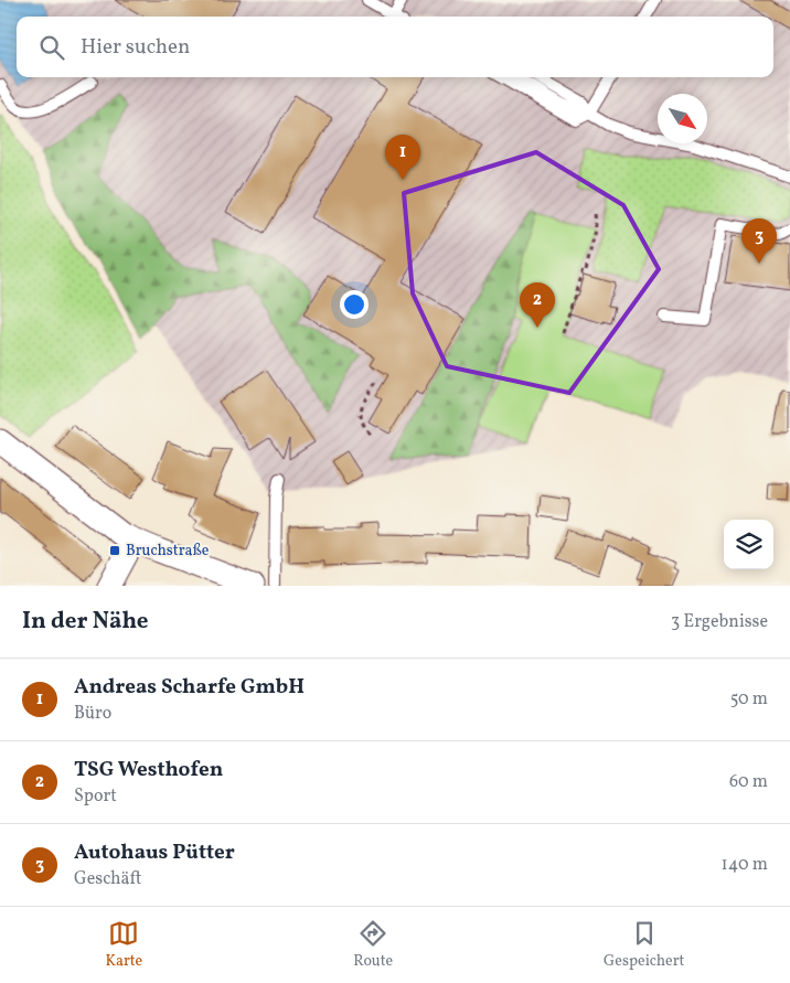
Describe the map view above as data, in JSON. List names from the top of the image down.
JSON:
{
  "places": {
    "transit": ["Bruchstraße"]
  },
  "north": "bottom right",
  "page": {
    "search": "Hier suchen",
    "pins": ["1", "3", "2"],
    "heading": ["In der Nähe", "3 Ergebnisse"],
    "list": [
      {
        "mark": "1",
        "name": "Andreas Scharfe GmbH",
        "note": "Büro",
        "value": "50 m"
      },
      {
        "mark": "2",
        "name": "TSG Westhofen",
        "note": "Sport",
        "value": "60 m"
      },
      {
        "mark": "3",
        "name": "Autohaus Pütter",
        "note": "Geschäft",
        "value": "140 m"
      }
    ],
    "nav": ["Karte", "Route", "Gespeichert"]
  }
}
